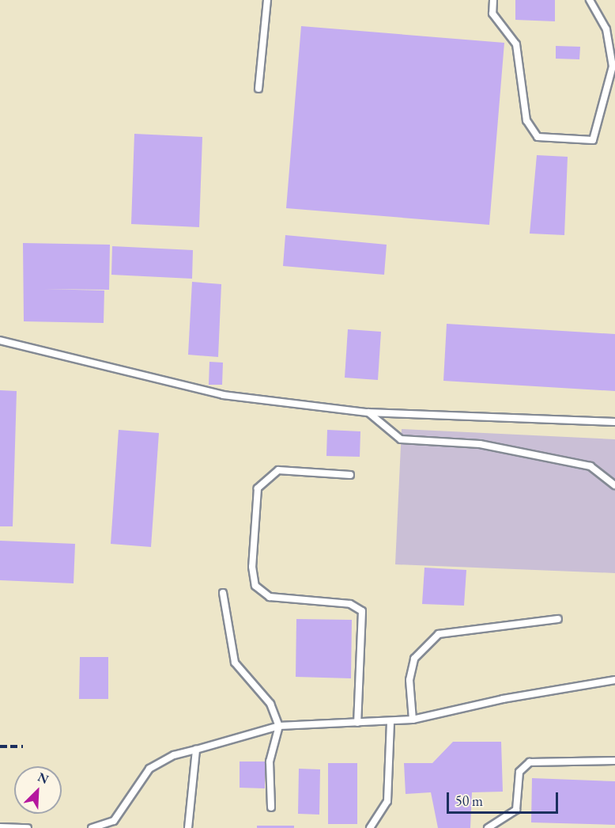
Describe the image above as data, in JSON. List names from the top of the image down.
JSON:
{
  "scale_bar": "50 m",
  "north": "top right"
}
